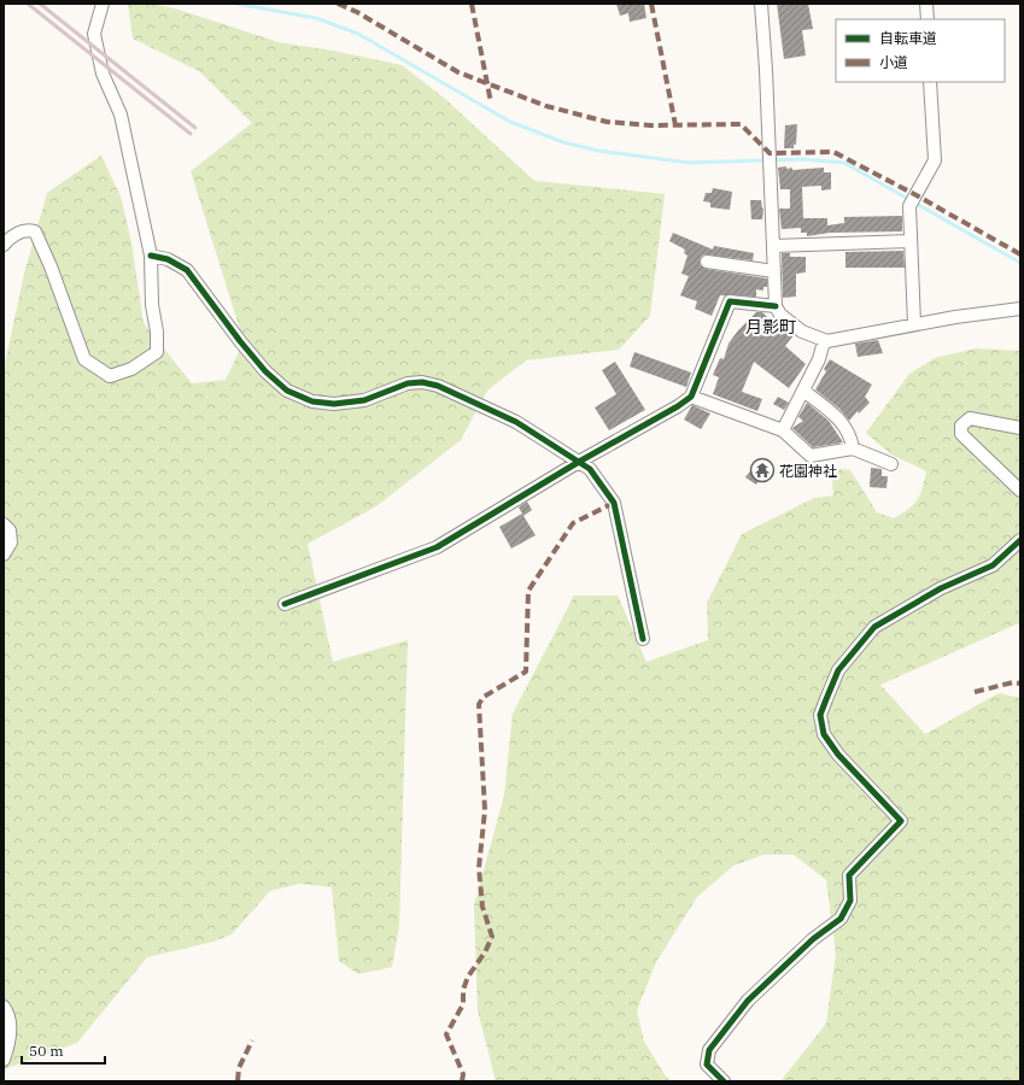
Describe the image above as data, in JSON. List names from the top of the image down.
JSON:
{
  "districts": ["月影町"],
  "places": {
    "temple": ["花園神社"]
  },
  "legend": ["自転車道", "小道"],
  "scale_bar": "50 m"
}
